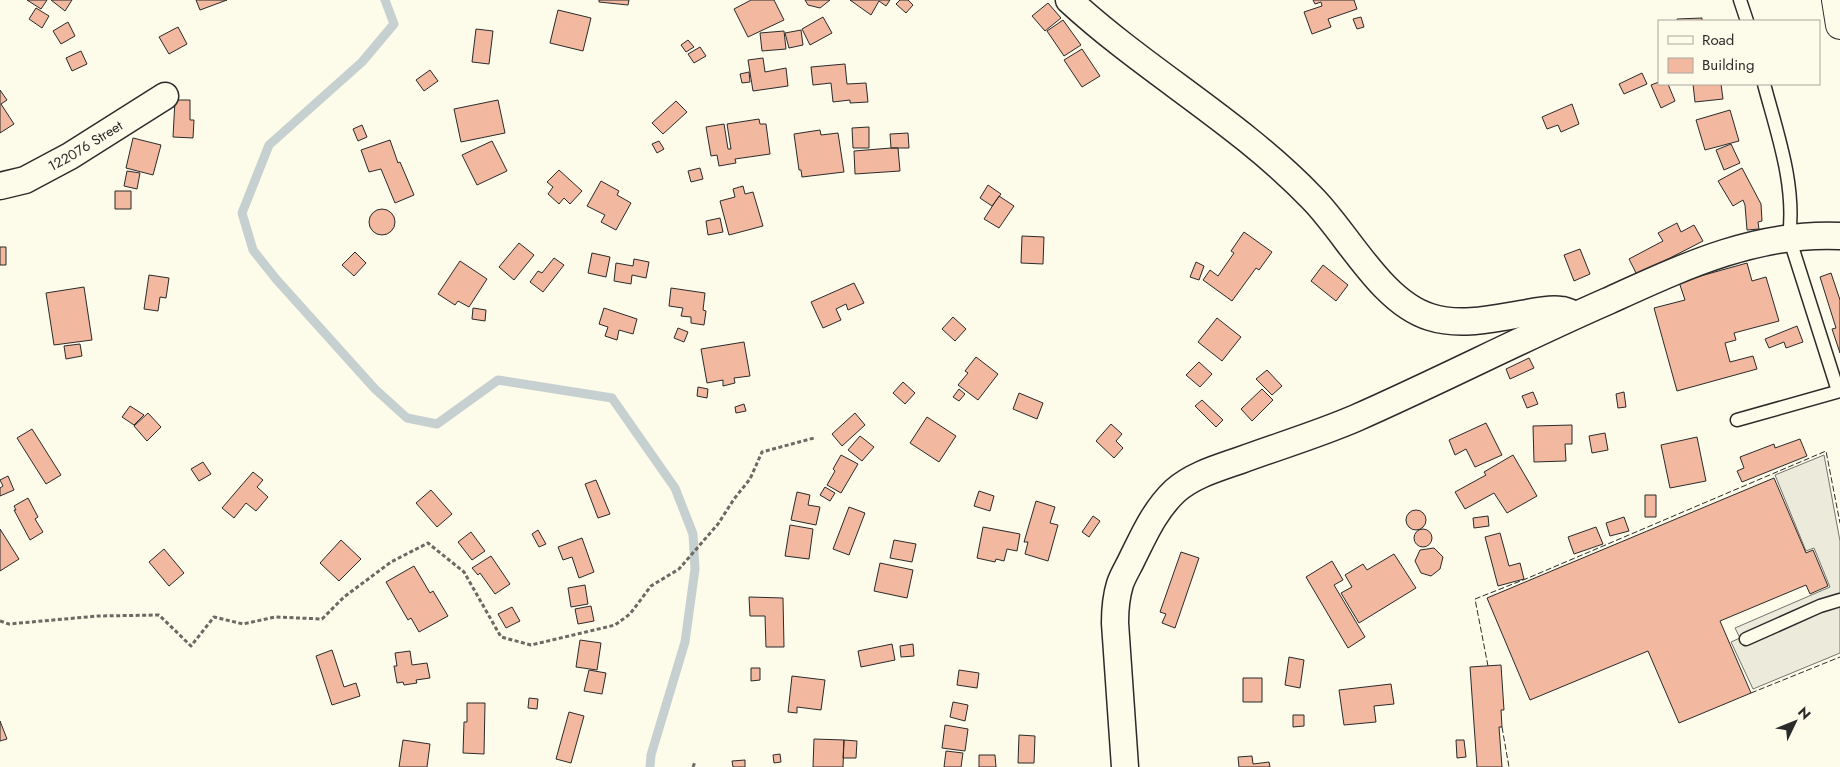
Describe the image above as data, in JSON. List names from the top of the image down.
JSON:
{
  "streets": {
    "street": ["122076 Street"]
  },
  "legend": ["Road", "Building"],
  "north": "top right"
}
